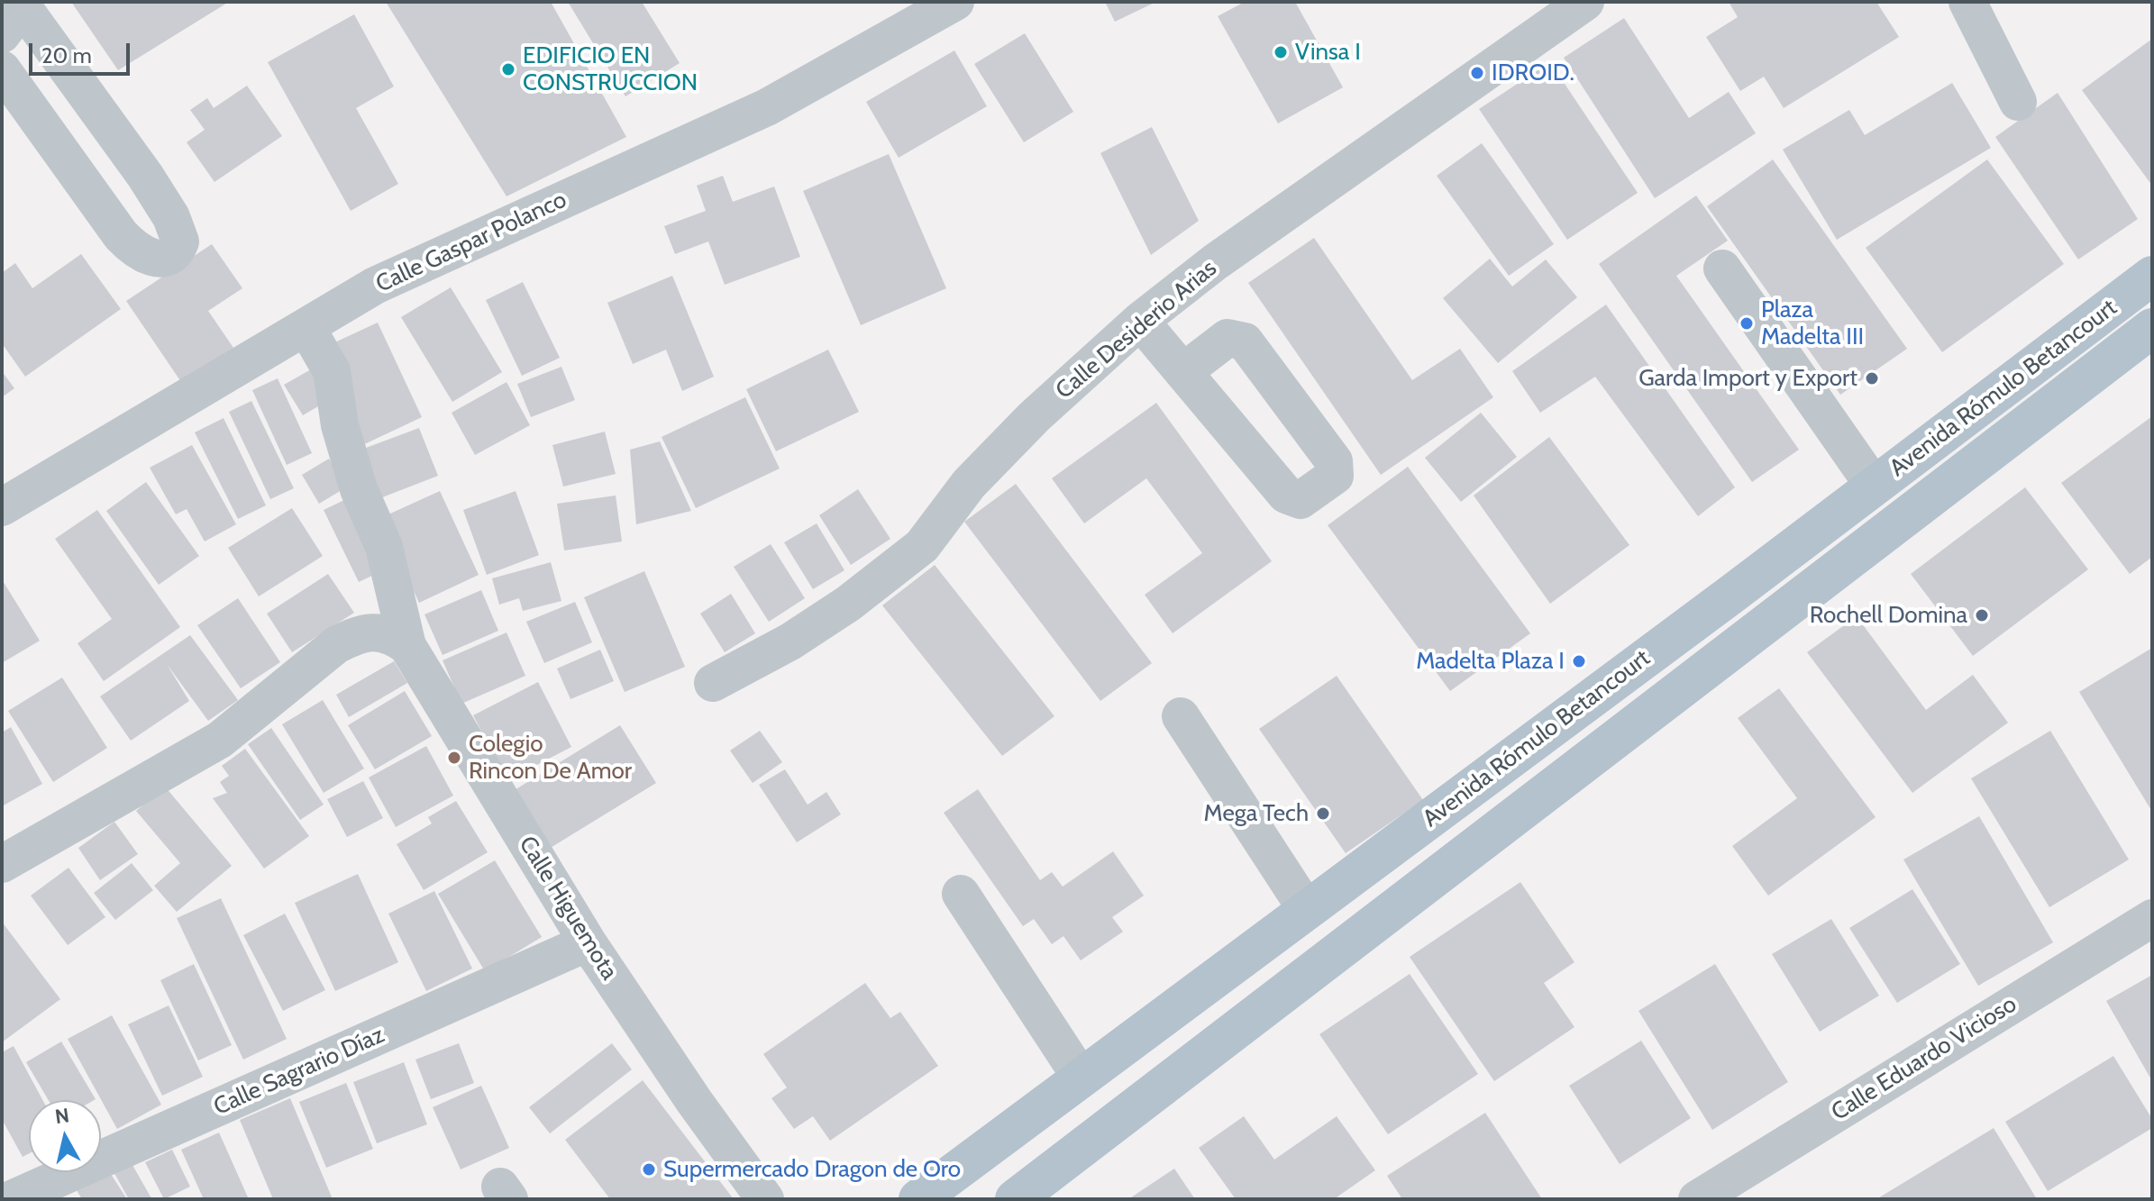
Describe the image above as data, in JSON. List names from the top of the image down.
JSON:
{
  "streets": {
    "main road": ["Avenida Rómulo Betancourt"],
    "street": [
      "Calle Gaspar Polanco",
      "Calle Desiderio Arias",
      "Calle Higuemota",
      "Calle Eduardo Vicioso",
      "Calle Sagrario Díaz"
    ]
  },
  "crossings": [
    ["Calle Gaspar Polanco", "Calle Higuemota"],
    ["Calle Higuemota", "Calle Sagrario Díaz"]
  ],
  "places": [
    "Vinsa I",
    "EDIFICIO EN CONSTRUCCION",
    "IDROID.",
    "Plaza Madelta III",
    "Garda Import y Export",
    "Rochell Domina",
    "Madelta Plaza I",
    "Colegio Rincon De Amor",
    "Mega Tech",
    "Supermercado Dragon de Oro"
  ],
  "scale_bar": "20 m",
  "north": "top"
}
